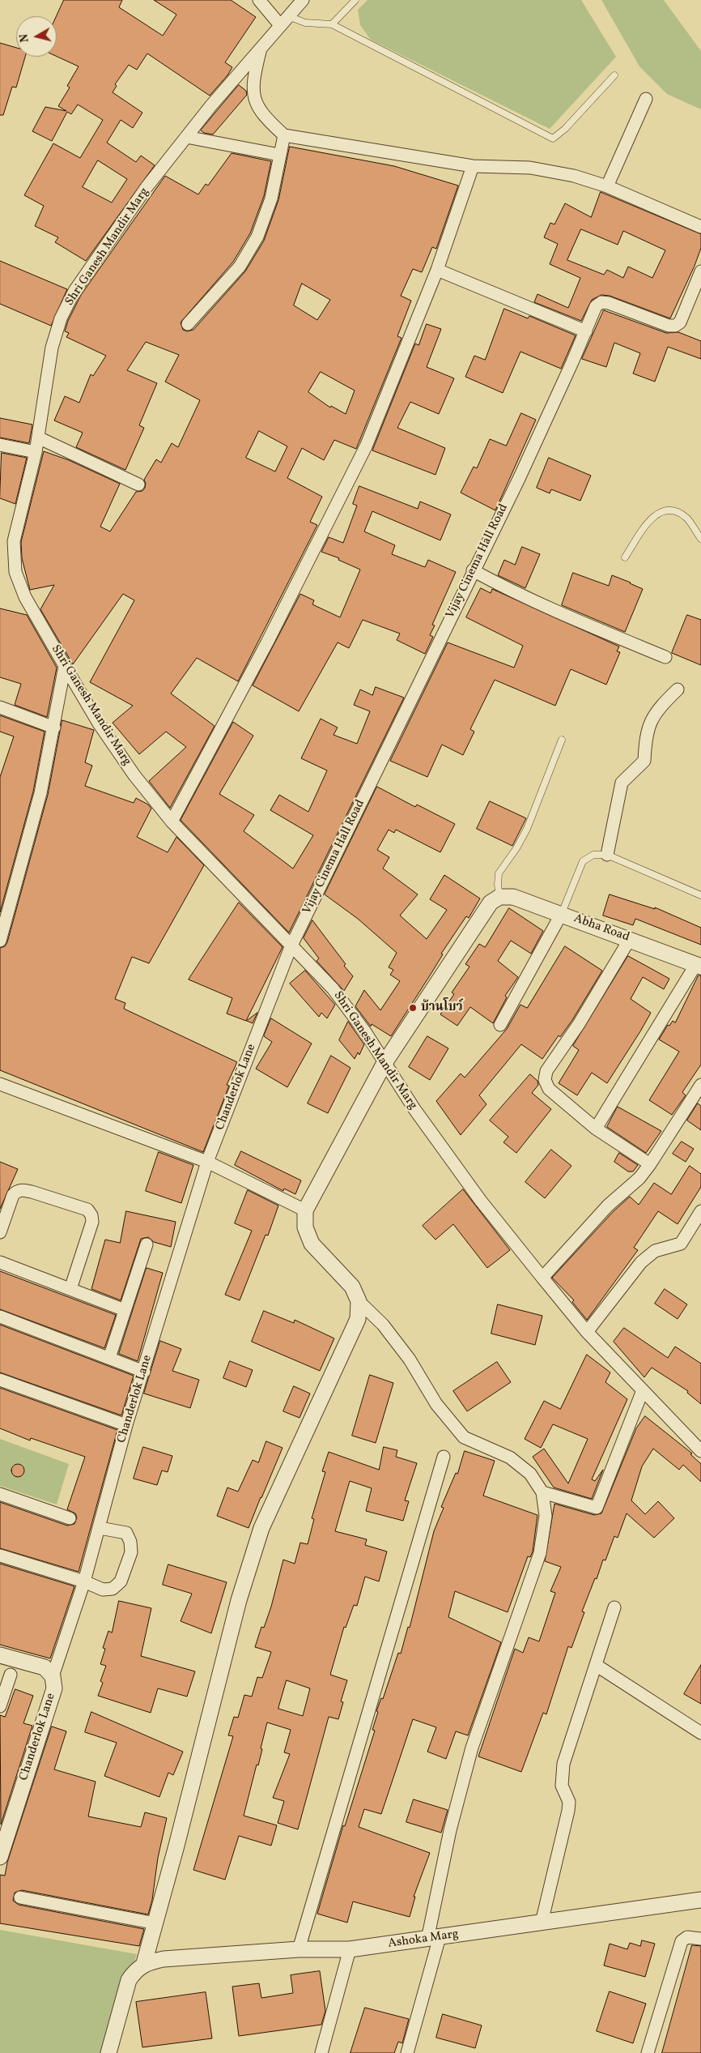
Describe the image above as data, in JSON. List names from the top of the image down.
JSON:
{
  "streets": {
    "street": [
      "Shri Ganesh Mandir Marg",
      "Vijay Cinema Hall Road",
      "Abha Road",
      "Chanderlok Lane",
      "Ashoka Marg"
    ]
  },
  "crossings": [
    ["Shri Ganesh Mandir Marg", "Vijay Cinema Hall Road"],
    ["Shri Ganesh Mandir Marg", "Chanderlok Lane"],
    ["Vijay Cinema Hall Road", "Chanderlok Lane"]
  ],
  "places": ["บ้านโบว์"],
  "north": "left"
}
